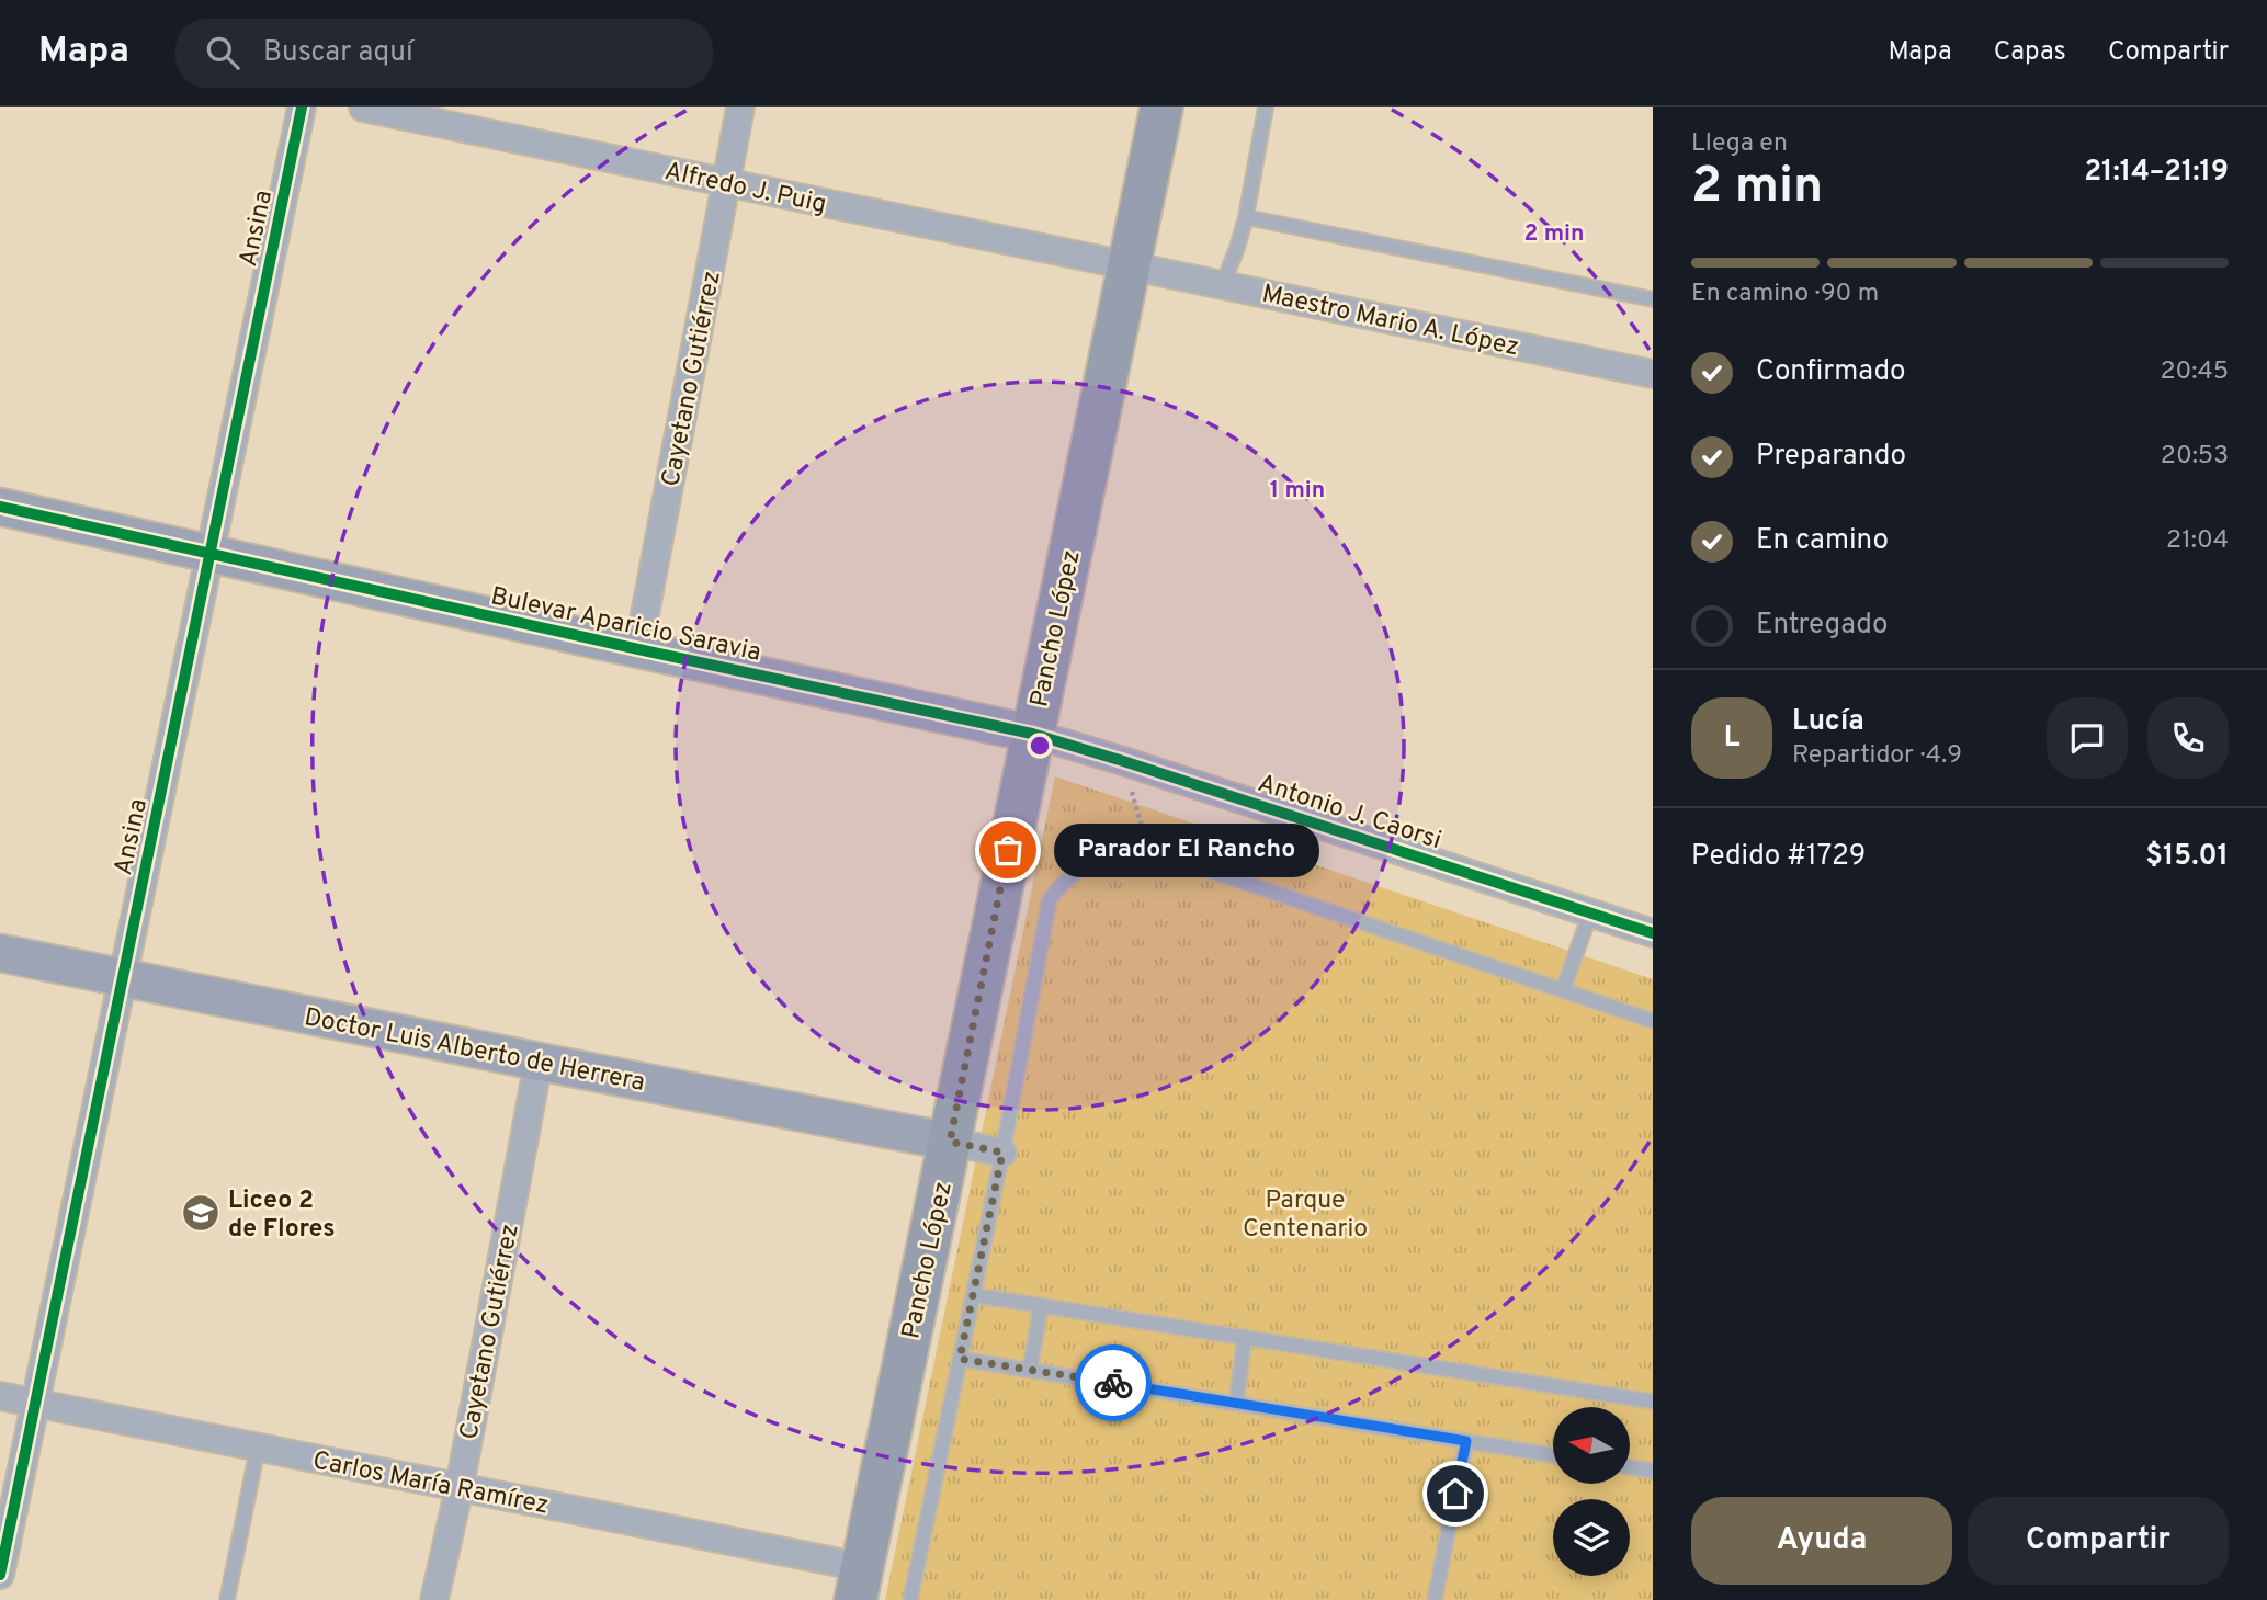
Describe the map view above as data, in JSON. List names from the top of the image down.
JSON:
{
  "streets": {
    "highway": ["Pancho López"],
    "street": [
      "Alfredo J. Puig",
      "Ansina",
      "Maestro Mario A. López",
      "Cayetano Gutiérrez",
      "Bulevar Aparicio Saravia",
      "Antonio J. Caorsi",
      "Doctor Luis Alberto de Herrera",
      "Carlos María Ramírez"
    ]
  },
  "crossings": [
    ["Alfredo J. Puig", "Maestro Mario A. López"],
    ["Alfredo J. Puig", "Cayetano Gutiérrez"],
    ["Alfredo J. Puig", "Pancho López"],
    ["Ansina", "Bulevar Aparicio Saravia"],
    ["Ansina", "Doctor Luis Alberto de Herrera"],
    ["Ansina", "Carlos María Ramírez"],
    ["Maestro Mario A. López", "Pancho López"],
    ["Cayetano Gutiérrez", "Bulevar Aparicio Saravia"],
    ["Cayetano Gutiérrez", "Doctor Luis Alberto de Herrera"],
    ["Cayetano Gutiérrez", "Carlos María Ramírez"],
    ["Bulevar Aparicio Saravia", "Pancho López"],
    ["Bulevar Aparicio Saravia", "Antonio J. Caorsi"],
    ["Pancho López", "Antonio J. Caorsi"],
    ["Pancho López", "Doctor Luis Alberto de Herrera"],
    ["Pancho López", "Carlos María Ramírez"]
  ],
  "parks": ["Parque Centenario"],
  "places": {
    "other": ["Parador El Rancho"],
    "school or university": ["Liceo 2 de Flores"]
  },
  "north": "left",
  "page": {
    "header": "Mapa",
    "search": "Buscar aquí",
    "nav": ["Mapa", "Capas", "Compartir"],
    "heading": ["2 min", "Llega en", "21:14–21:19"],
    "panel": [
      "Lucía",
      "Repartidor · 4.9",
      "Pedido #1729",
      "$15.01"
    ],
    "bar": "En camino · 90 m",
    "list": [
      ["Confirmado", "20:45"],
      ["Preparando", "20:53"],
      ["En camino", "21:04"],
      "Entregado"
    ],
    "round": "L",
    "bubble": "Parador El Rancho",
    "buttons": ["Ayuda", "Compartir"]
  },
  "rings": ["2 min", "1 min"]
}
